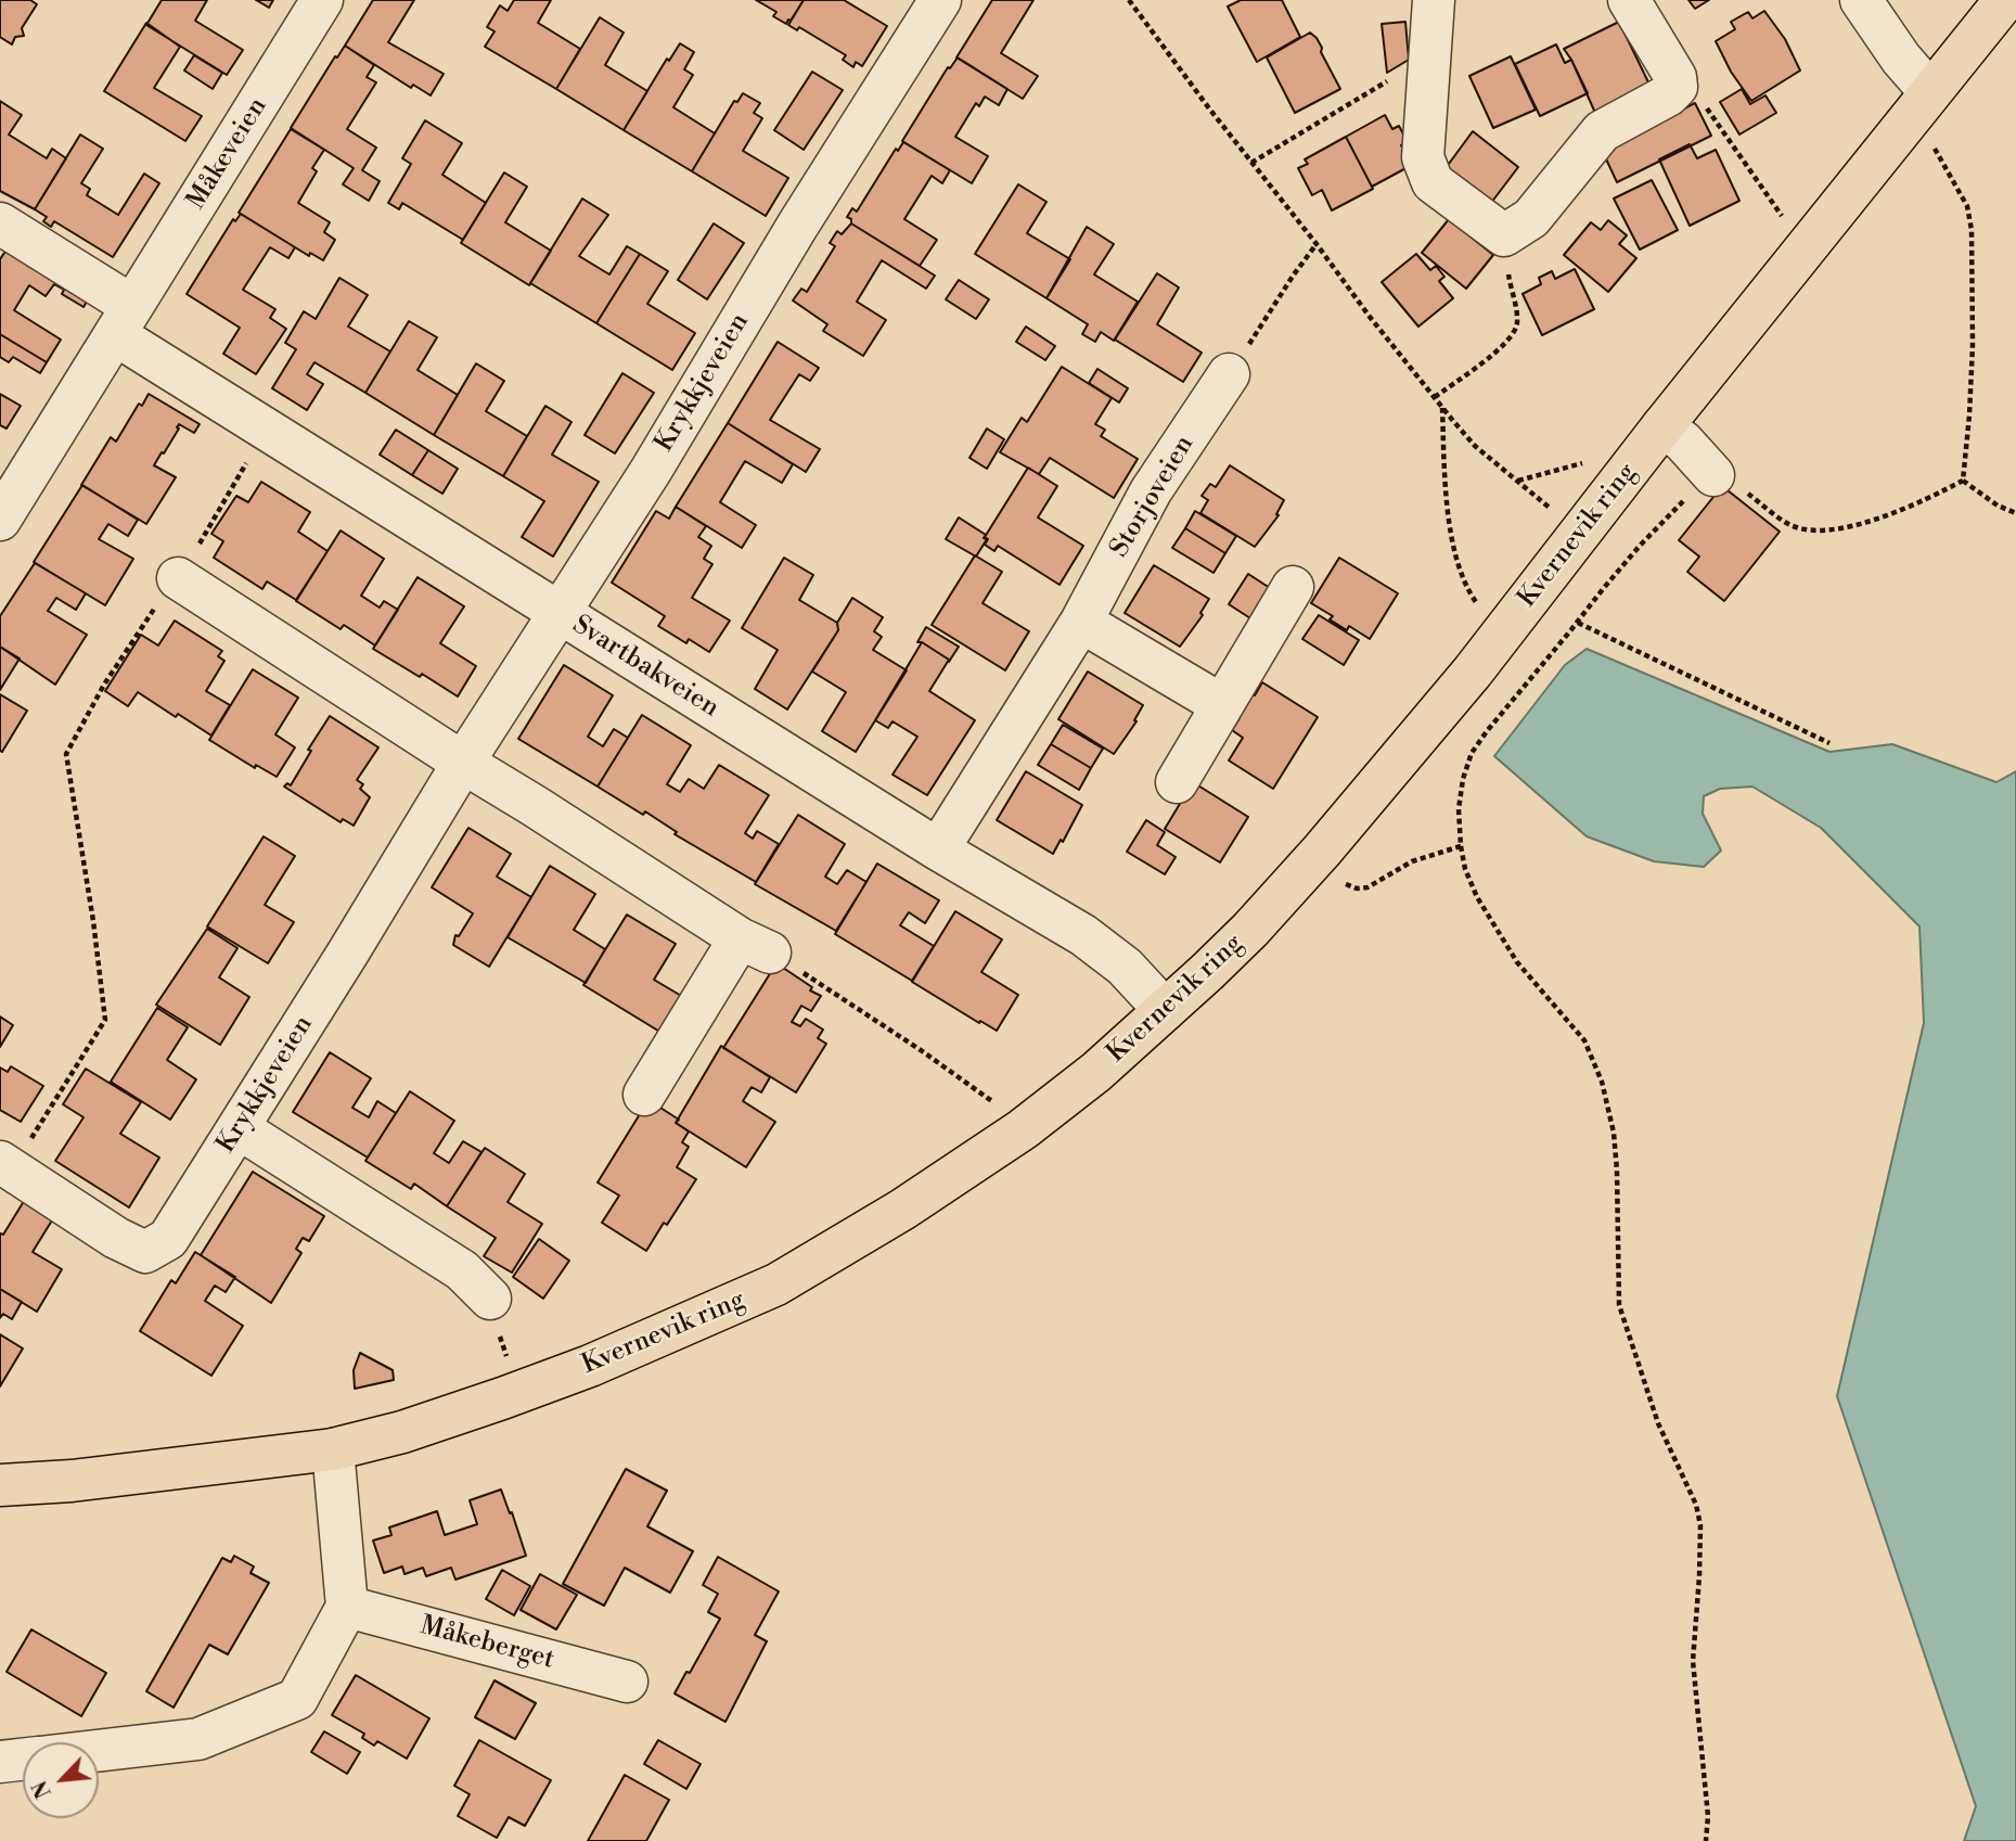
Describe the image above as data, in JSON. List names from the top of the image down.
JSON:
{
  "streets": {
    "main road": ["Kvernevik ring"],
    "street": [
      "Måkeveien",
      "Krykkjeveien",
      "Storjoveien",
      "Svartbakveien",
      "Måkeberget"
    ]
  },
  "crossings": [
    ["Måkeveien", "Svartbakveien"],
    ["Krykkjeveien", "Svartbakveien"],
    ["Storjoveien", "Svartbakveien"],
    ["Kvernevik ring", "Svartbakveien"]
  ],
  "north": "bottom left"
}
